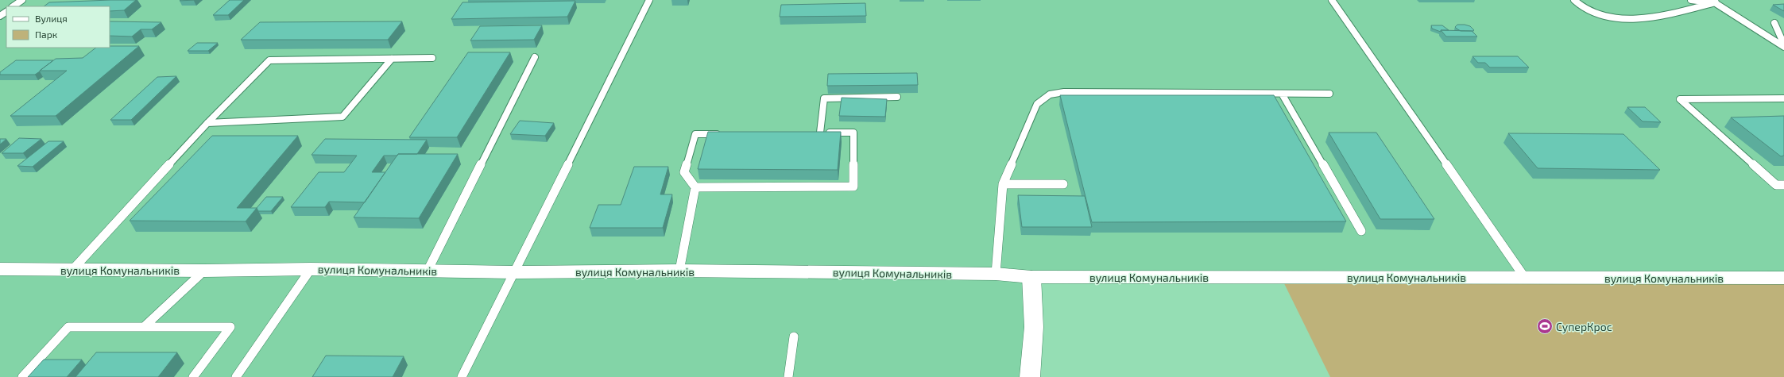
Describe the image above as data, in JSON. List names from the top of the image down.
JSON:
{
  "streets": {
    "street": ["вулиця Комунальників"]
  },
  "places": {
    "sports": ["СуперКрос"]
  },
  "legend": ["Вулиця", "Парк"]
}
